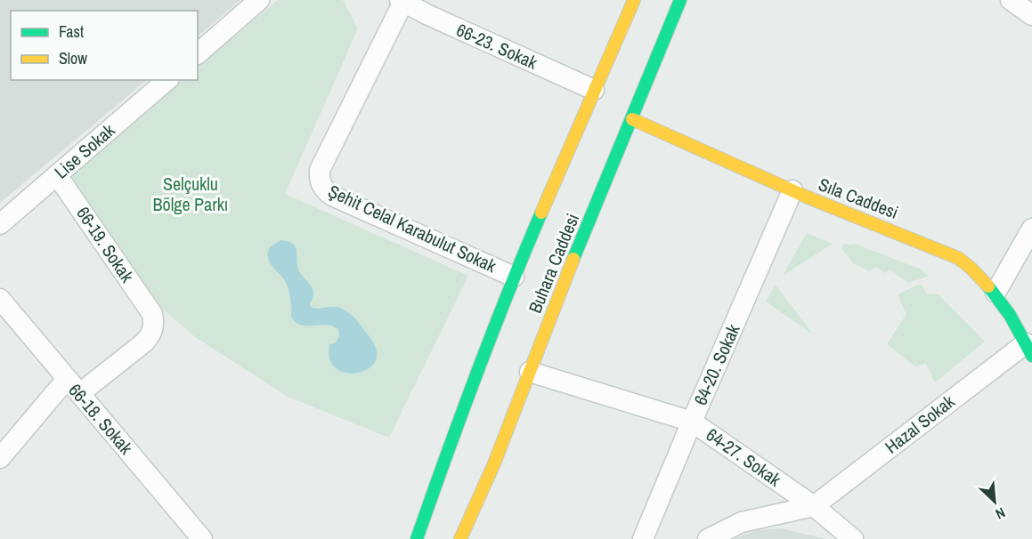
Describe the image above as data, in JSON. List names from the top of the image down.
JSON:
{
  "streets": {
    "main road": ["Sıla Caddesi", "Buhara Caddesi"],
    "street": [
      "66-23. Sokak",
      "Lise Sokak",
      "Şehit Celal Karabulut Sokak",
      "66-19. Sokak",
      "64-20. Sokak",
      "66-18. Sokak",
      "Hazal Sokak",
      "64-27. Sokak"
    ]
  },
  "crossings": [
    ["66-23. Sokak", "Şehit Celal Karabulut Sokak"],
    ["66-23. Sokak", "Buhara Caddesi"],
    ["Lise Sokak", "66-19. Sokak"],
    ["Sıla Caddesi", "Buhara Caddesi"],
    ["Sıla Caddesi", "64-20. Sokak"],
    ["Sıla Caddesi", "Hazal Sokak"],
    ["Şehit Celal Karabulut Sokak", "Buhara Caddesi"],
    ["66-19. Sokak", "66-18. Sokak"],
    ["Buhara Caddesi", "64-27. Sokak"],
    ["64-20. Sokak", "64-27. Sokak"],
    ["Hazal Sokak", "64-27. Sokak"]
  ],
  "parks": ["Selçuklu Bölge Parkı"],
  "legend": ["Fast", "Slow"],
  "north": "bottom right"
}
